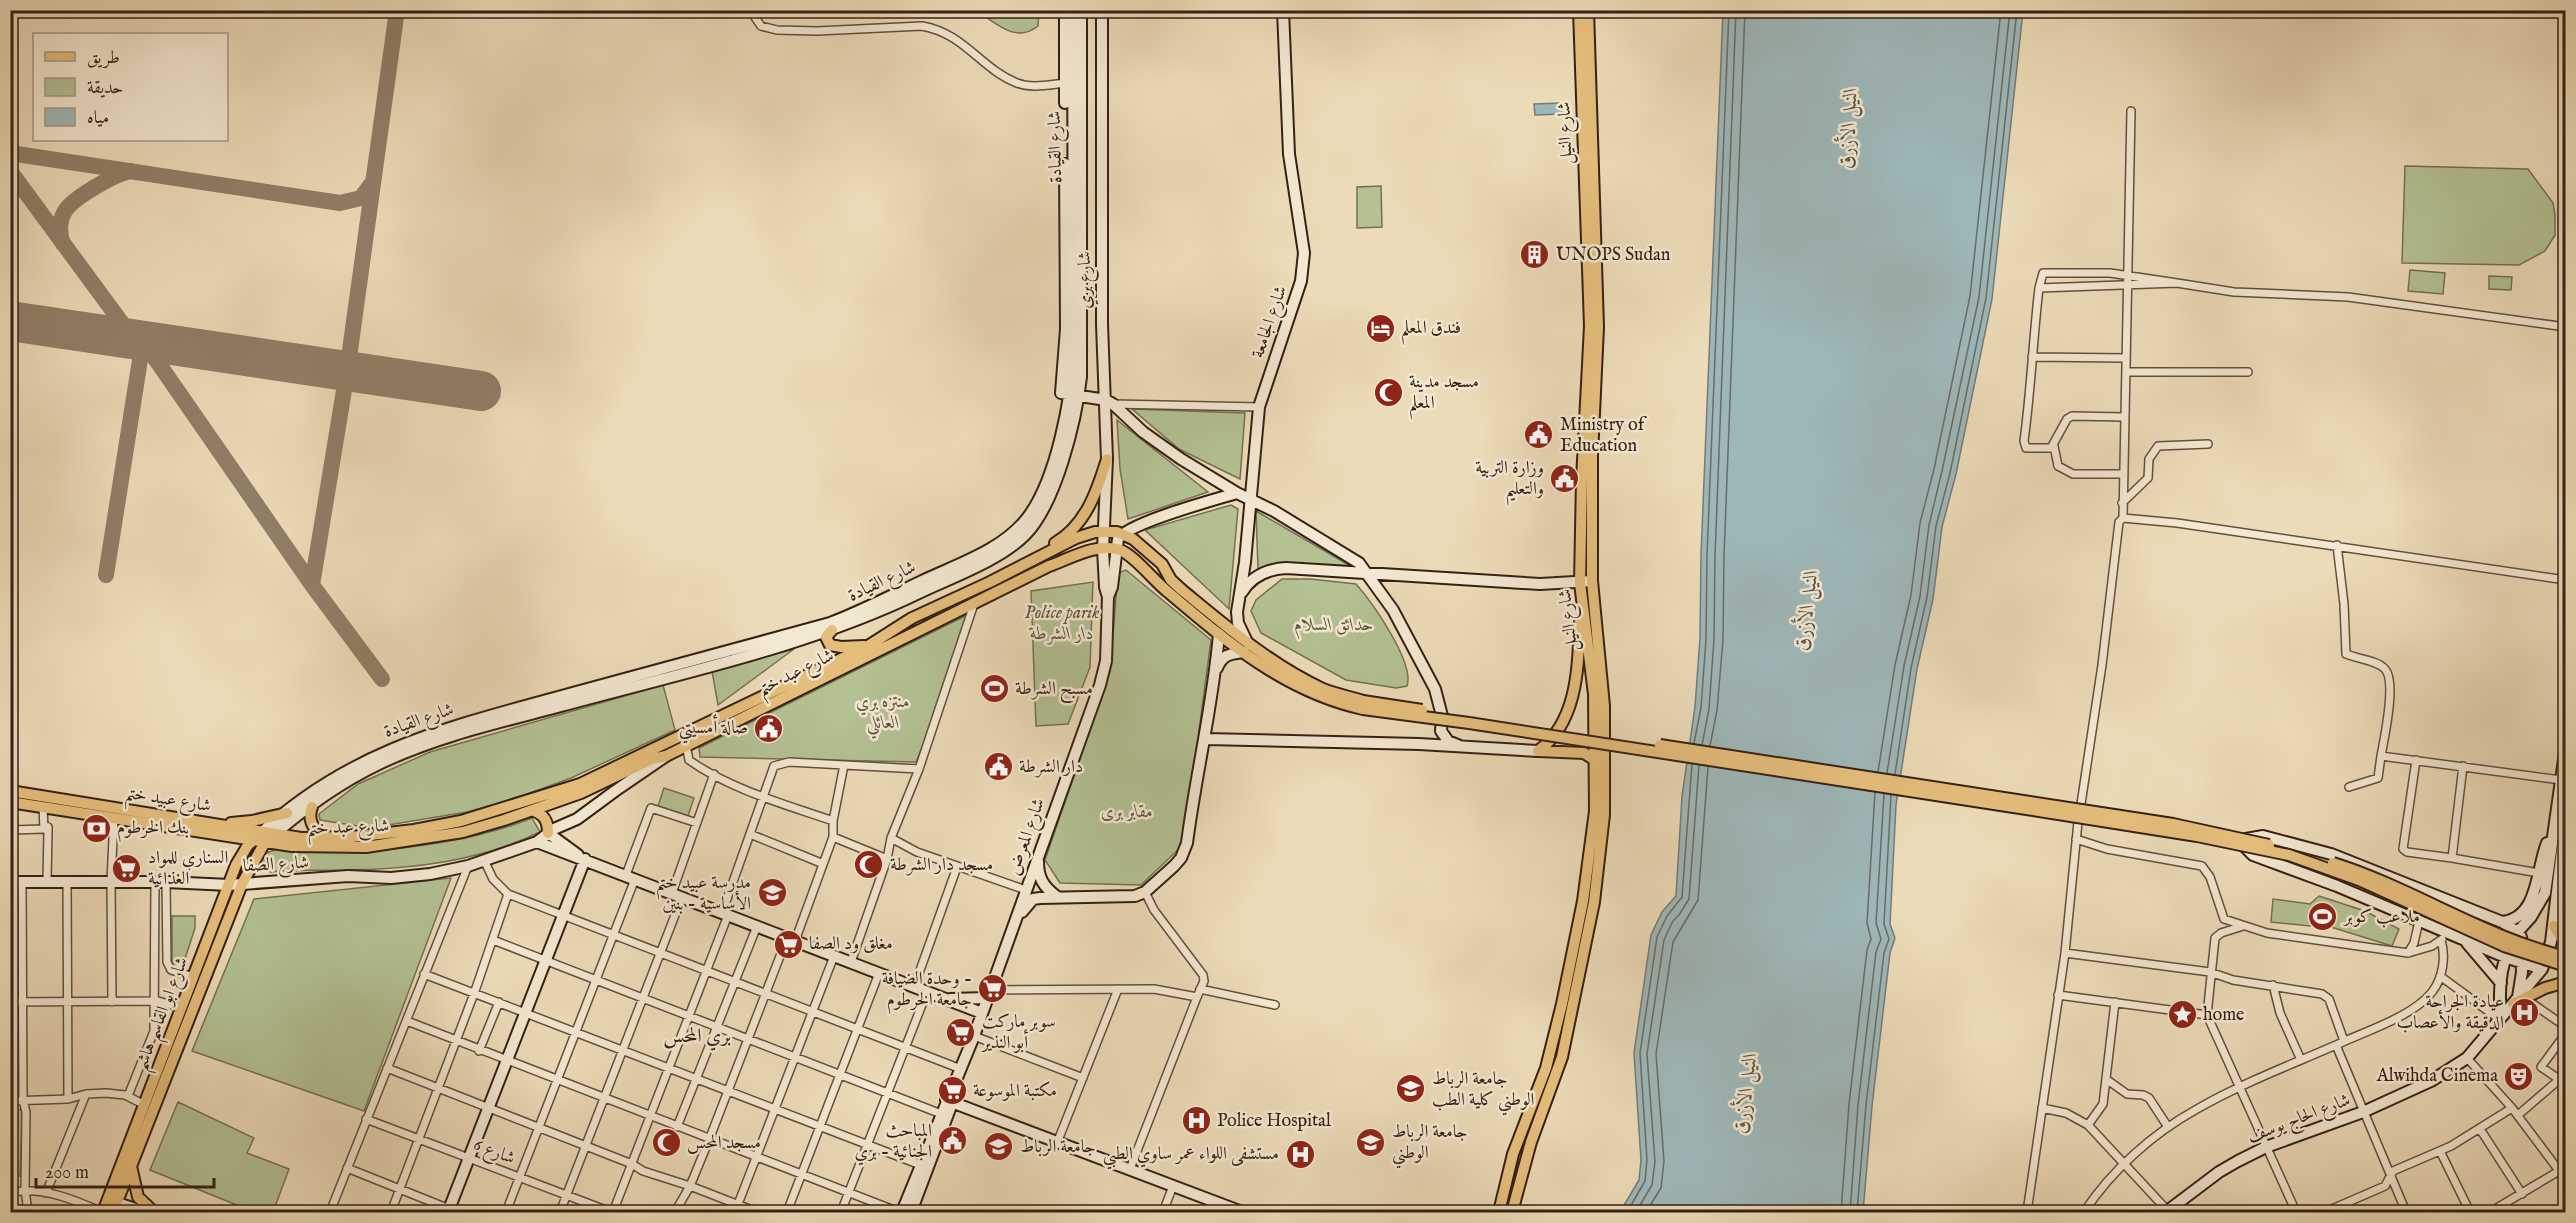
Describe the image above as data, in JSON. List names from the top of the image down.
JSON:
{
  "streets": {
    "main road": [
      "شارع النيل",
      "شارع القيادة",
      "شارع بري",
      "شارع الجامعة",
      "شارع عبد ختم",
      "شارع عبيد ختم",
      "شارع المعرض",
      "شارع الصفا",
      "شارع ابو القاسم هاشم",
      "شارع الحاج يوسف"
    ],
    "street": ["شارع 6"]
  },
  "crossings": [
    ["شارع القيادة", "شارع عبد ختم"],
    ["شارع القيادة", "شارع عبيد ختم"],
    ["شارع القيادة", "شارع ابو القاسم هاشم"],
    ["شارع بري", "شارع عبد ختم"],
    ["شارع بري", "شارع المعرض"],
    ["شارع الجامعة", "شارع عبد ختم"],
    ["شارع عبد ختم", "شارع عبيد ختم"],
    ["شارع عبد ختم", "شارع المعرض"],
    ["شارع عبد ختم", "شارع الصفا"],
    ["شارع عبد ختم", "شارع ابو القاسم هاشم"],
    ["شارع عبيد ختم", "شارع ابو القاسم هاشم"],
    ["شارع الصفا", "شارع ابو القاسم هاشم"]
  ],
  "districts": ["بري المحس"],
  "water": ["النيل الأزرق"],
  "parks": [
    "Police parik دار الشرطة",
    "حدائق السلام",
    "منتزه بري العائلي",
    "مقابر برى"
  ],
  "places": {
    "building": ["UNOPS Sudan"],
    "hotel": ["فندق المعلم"],
    "mosque": ["مسجد مدينة المعلم", "مسجد دار الشرطة", "مسجد المحس"],
    "public building": [
      "Ministry of Education",
      "وزارة التربية والتعليم",
      "صالة أمسيتي",
      "دار الشرطة",
      "المباحث الجنائية - بري"
    ],
    "sports": ["مسبح الشرطة", "ملاعب كوبر"],
    "bank": ["بنك الخرطوم"],
    "supermarket": [
      "السناري للمواد الغذائية",
      "مغلق ود الصفا",
      "وحدة الضيافة - جامعة الخرطوم",
      "سوبر ماركت أبو النذير",
      "مكتبة الموسوعة"
    ],
    "school or university": [
      "مدرسة عبيد ختم الأساسية - بنين",
      "جامعة الرباط الوطني كلية الطب",
      "جامعة الرباط الوطني",
      "جامعة الرباط"
    ],
    "hospital": ["عيادة الجراحة الدقيقة والأعصاب", "Police Hospital", "مستشفى اللواء عمر ساوي الطبي"],
    "place": ["home"],
    "theatre": ["Alwihda Cinema"]
  },
  "legend": ["طريق", "حديقة", "مياه"],
  "scale_bar": "200 m"
}
